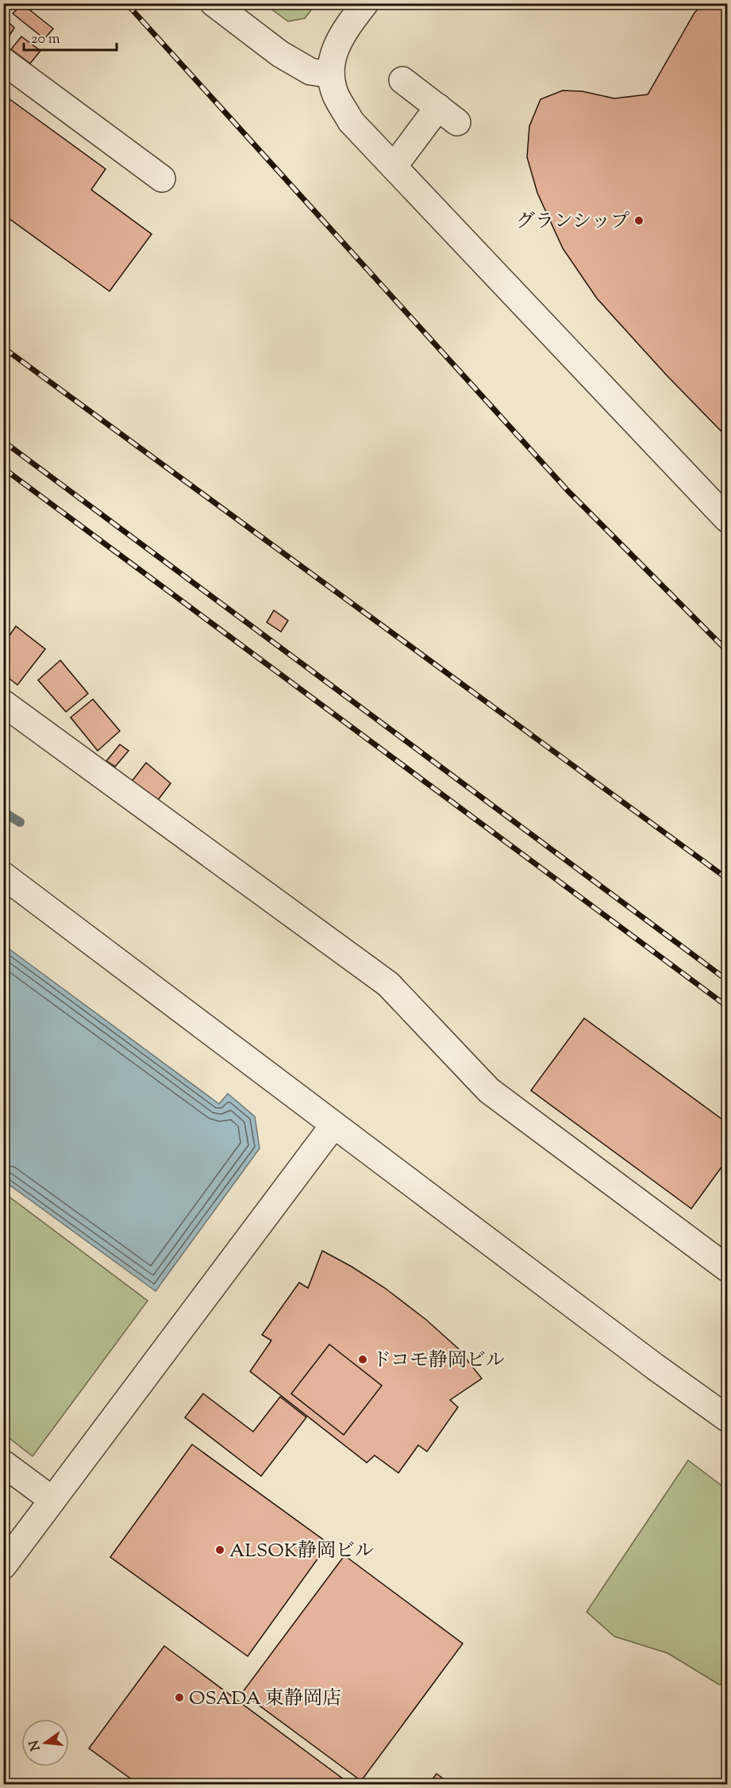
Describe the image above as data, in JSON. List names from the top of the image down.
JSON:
{
  "places": [
    "グランシップ",
    "ドコモ静岡ビル",
    "ALSOK静岡ビル",
    "OSADA 東静岡店"
  ],
  "scale_bar": "20 m",
  "north": "left"
}
